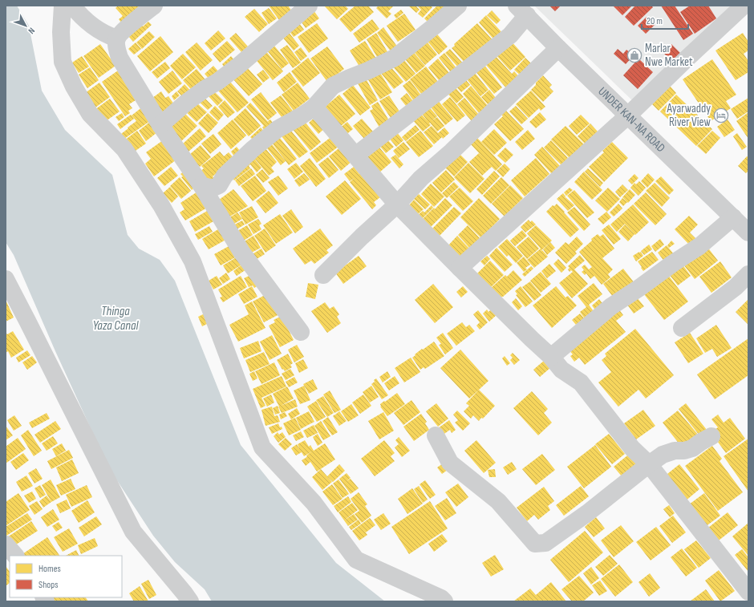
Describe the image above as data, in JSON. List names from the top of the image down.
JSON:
{
  "streets": {
    "street": ["UNDER KAN-NA ROAD"]
  },
  "water": ["Thinga Yaza Canal"],
  "places": {
    "shop": ["Marlar Nwe Market"],
    "hotel": ["Ayarwaddy River View"]
  },
  "legend": ["Homes", "Shops"],
  "scale_bar": "20 m",
  "north": "bottom right"
}
